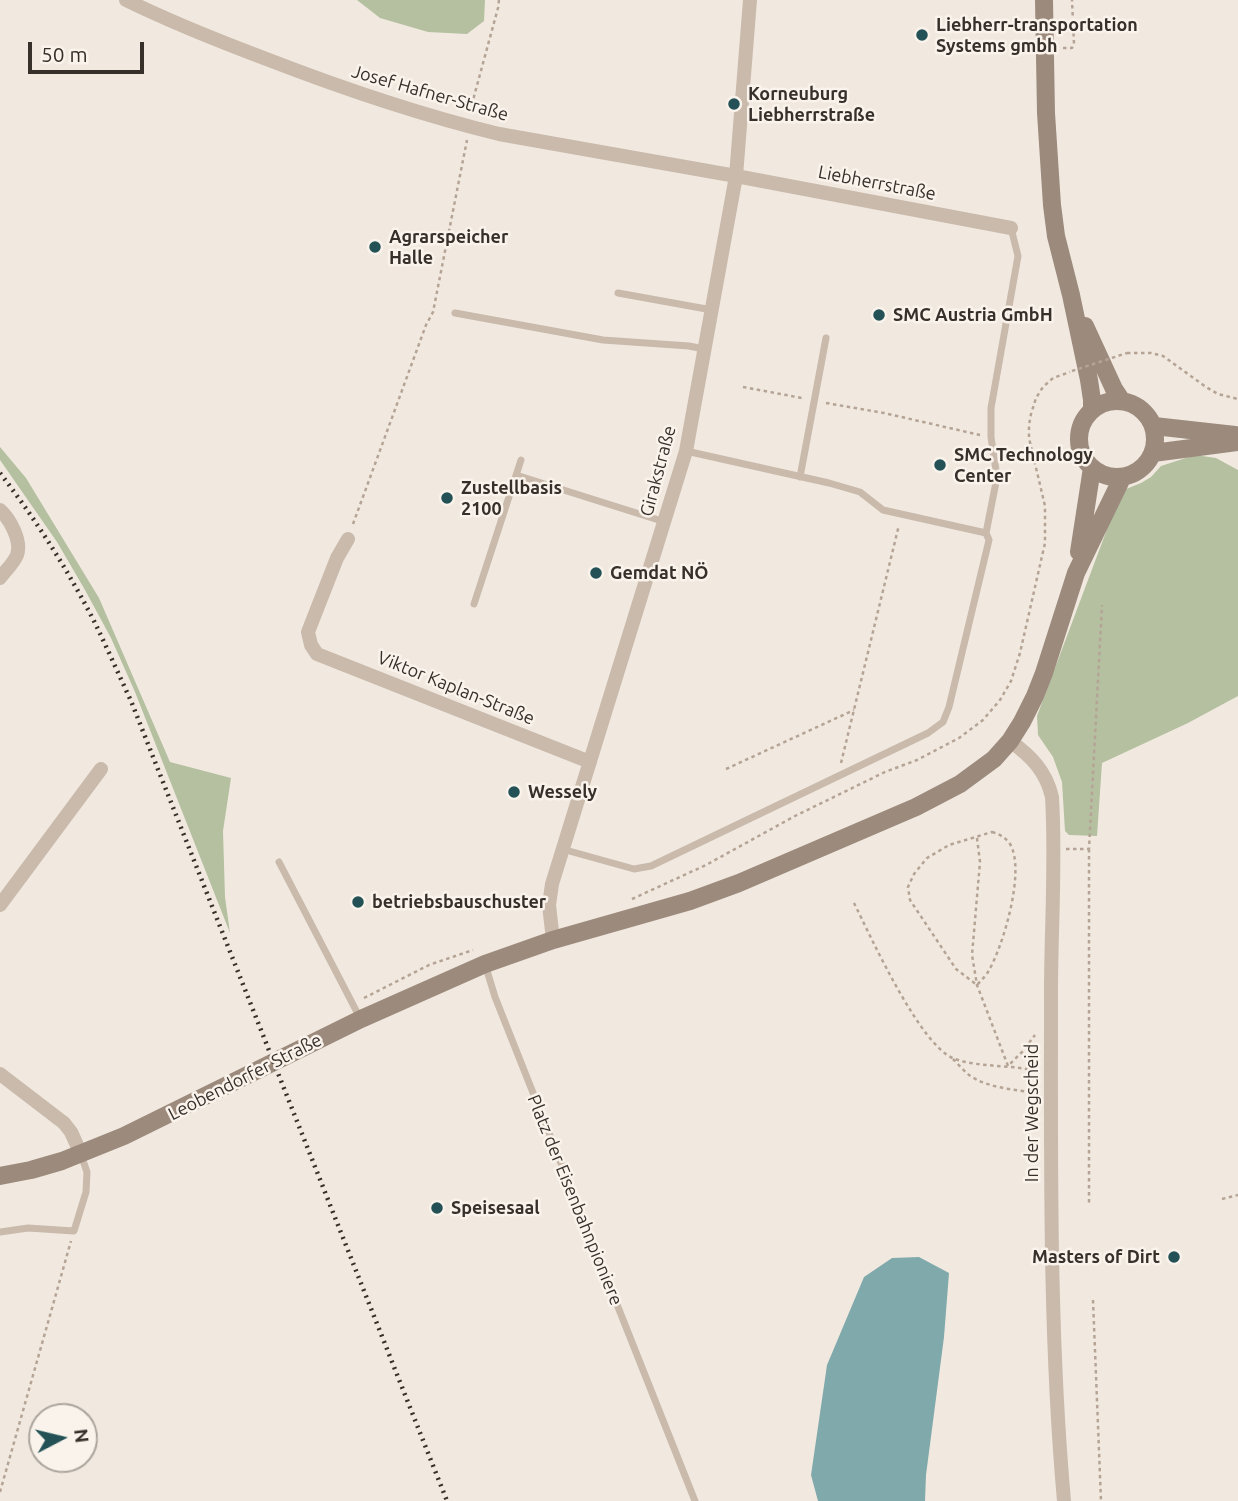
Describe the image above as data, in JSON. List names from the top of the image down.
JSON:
{
  "streets": {
    "main road": ["Leobendorfer Straße"],
    "street": [
      "Josef Hafner-Straße",
      "Liebherrstraße",
      "Girakstraße",
      "Viktor Kaplan-Straße",
      "In der Wegscheid"
    ],
    "lane": ["Platz der Eisenbahnpioniere"]
  },
  "crossings": [
    ["Josef Hafner-Straße", "Liebherrstraße"],
    ["Josef Hafner-Straße", "Girakstraße"],
    ["Liebherrstraße", "Girakstraße"],
    ["Girakstraße", "Viktor Kaplan-Straße"],
    ["Leobendorfer Straße", "Platz der Eisenbahnpioniere"]
  ],
  "places": [
    "Liebherr-transportation Systems gmbh",
    "Korneuburg Liebherrstraße",
    "Agrarspeicher Halle",
    "SMC Austria GmbH",
    "SMC Technology Center",
    "Zustellbasis 2100",
    "Gemdat NÖ",
    "Wessely",
    "betriebsbauschuster",
    "Speisesaal",
    "Masters of Dirt"
  ],
  "scale_bar": "50 m",
  "north": "right"
}
